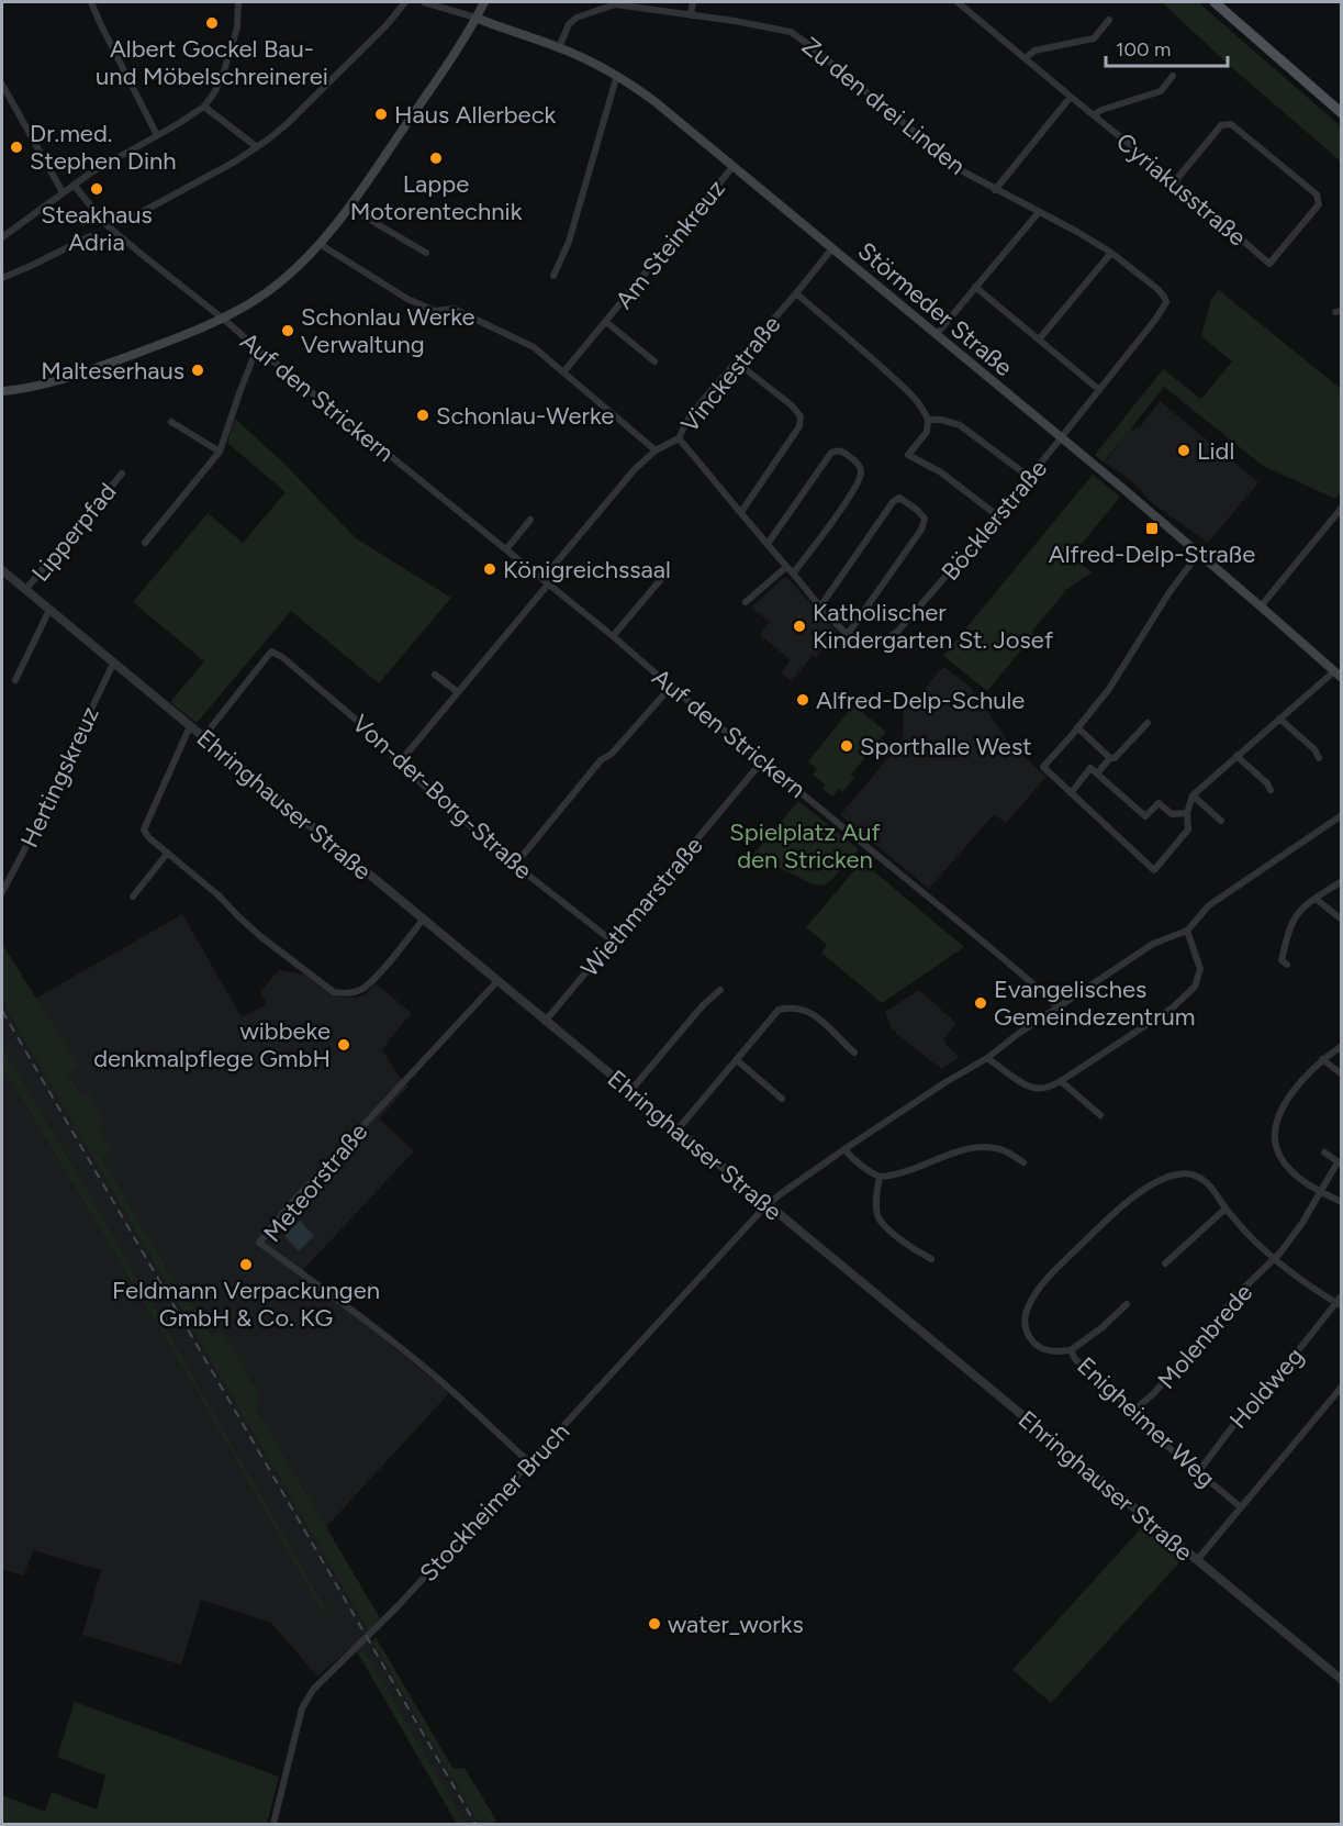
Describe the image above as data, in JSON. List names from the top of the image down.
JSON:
{
  "streets": {
    "main road": ["Störmeder Straße"],
    "street": [
      "Zu den drei Linden",
      "Cyriakusstraße",
      "Am Steinkreuz",
      "Vinckestraße",
      "Auf den Strickern",
      "Böcklerstraße",
      "Lipperpfad",
      "Hertingskreuz",
      "Von-der-Borg-Straße",
      "Ehringhauser Straße",
      "Wiethmarstraße",
      "Meteorstraße",
      "Molenbrede",
      "Holdweg",
      "Enigheimer Weg",
      "Stockheimer Bruch"
    ]
  },
  "crossings": [
    ["Zu den drei Linden", "Störmeder Straße"],
    ["Zu den drei Linden", "Böcklerstraße"],
    ["Am Steinkreuz", "Störmeder Straße"],
    ["Störmeder Straße", "Vinckestraße"],
    ["Störmeder Straße", "Böcklerstraße"],
    ["Vinckestraße", "Auf den Strickern"],
    ["Vinckestraße", "Von-der-Borg-Straße"],
    ["Auf den Strickern", "Wiethmarstraße"],
    ["Auf den Strickern", "Stockheimer Bruch"],
    ["Lipperpfad", "Ehringhauser Straße"],
    ["Hertingskreuz", "Ehringhauser Straße"],
    ["Von-der-Borg-Straße", "Ehringhauser Straße"],
    ["Von-der-Borg-Straße", "Wiethmarstraße"],
    ["Ehringhauser Straße", "Wiethmarstraße"],
    ["Ehringhauser Straße", "Meteorstraße"],
    ["Ehringhauser Straße", "Stockheimer Bruch"],
    ["Meteorstraße", "Stockheimer Bruch"],
    ["Molenbrede", "Enigheimer Weg"],
    ["Holdweg", "Enigheimer Weg"]
  ],
  "parks": ["Spielplatz Auf den Stricken"],
  "places": {
    "other": [
      "Albert Gockel Bau- und Möbelschreinerei",
      "Haus Allerbeck",
      "Dr.med. Stephen Dinh",
      "Lappe Motorentechnik",
      "Steakhaus Adria",
      "Schonlau Werke Verwaltung",
      "Malteserhaus",
      "Schonlau-Werke",
      "Lidl",
      "Königreichssaal",
      "Katholischer Kindergarten St. Josef",
      "Alfred-Delp-Schule",
      "Sporthalle West",
      "Evangelisches Gemeindezentrum",
      "wibbeke denkmalpflege GmbH",
      "Feldmann Verpackungen GmbH & Co. KG",
      "water_works"
    ],
    "transit": ["Alfred-Delp-Straße"]
  },
  "scale_bar": "100 m"
}
